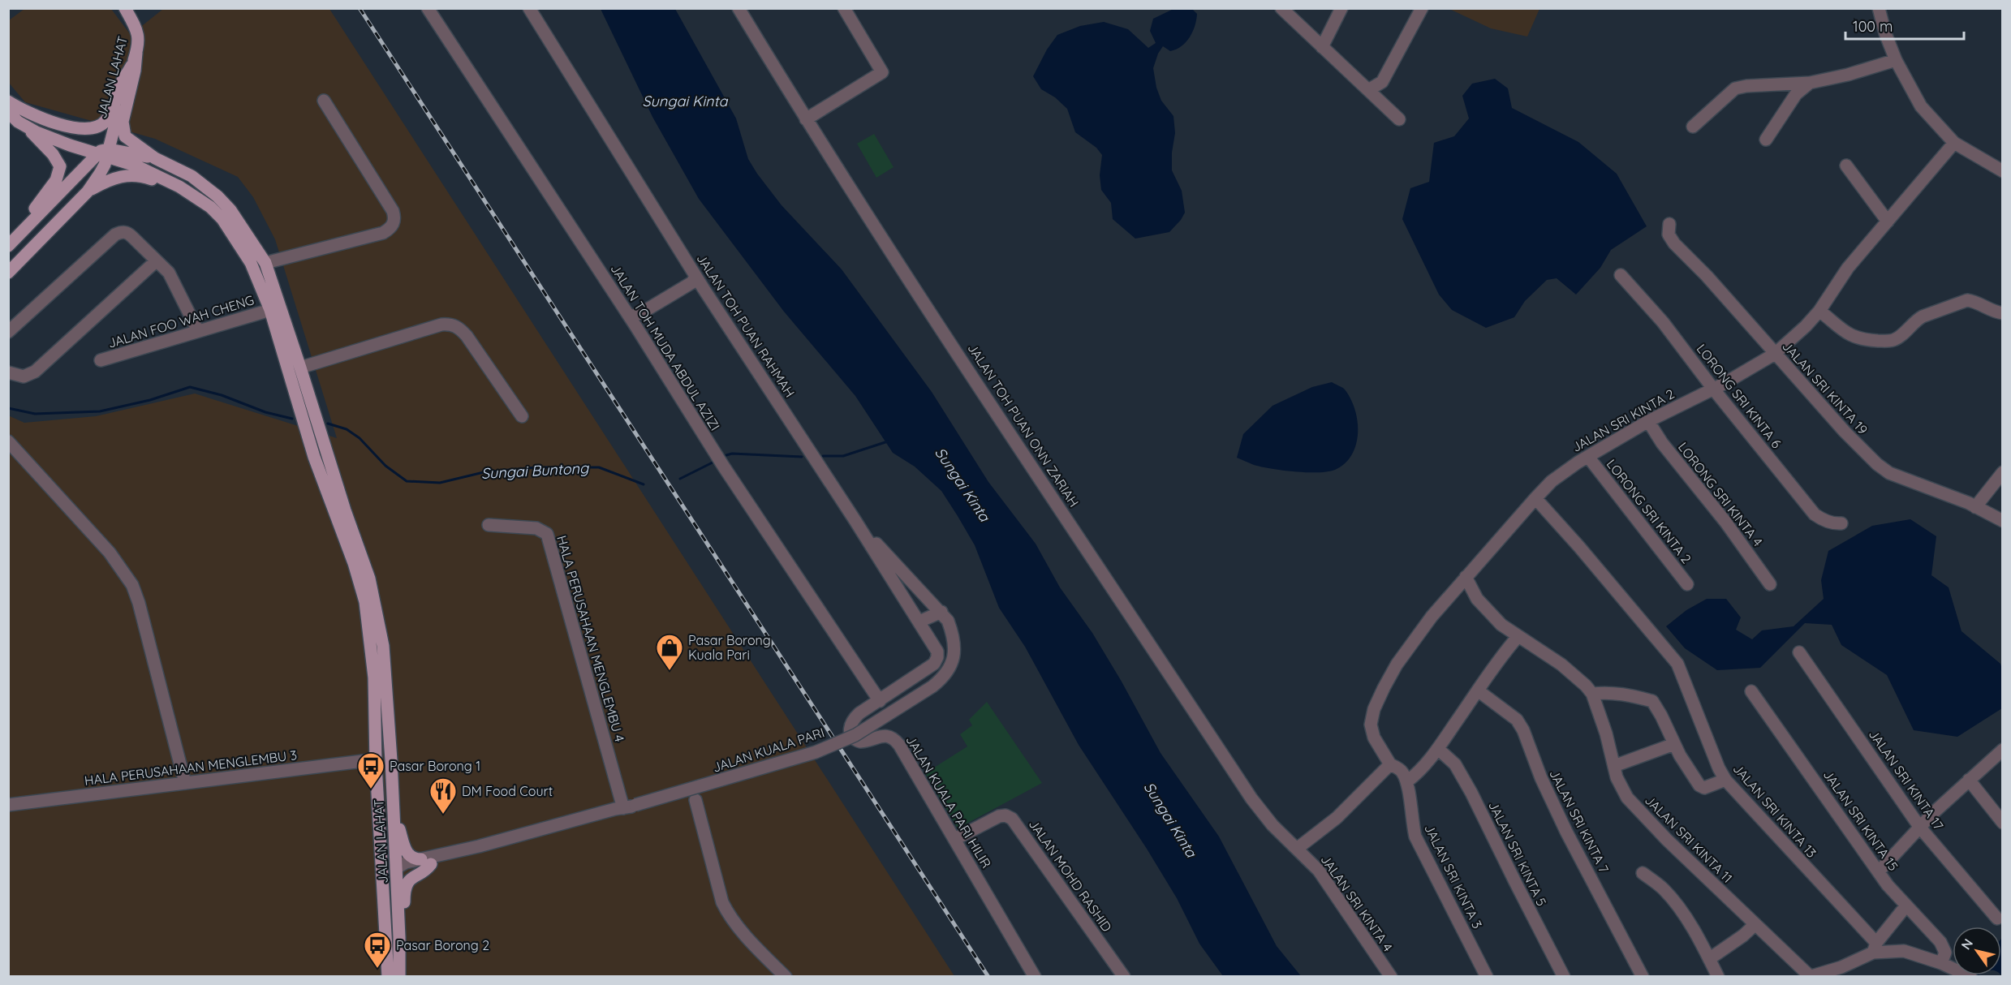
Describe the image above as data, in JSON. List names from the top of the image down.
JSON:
{
  "streets": {
    "main road": ["JALAN LAHAT"],
    "street": [
      "JALAN FOO WAH CHENG",
      "JALAN TOH PUAN RAHMAH",
      "JALAN TOH MUDA ABDUL AZIZI",
      "JALAN SRI KINTA 19",
      "LORONG SRI KINTA 6",
      "JALAN SRI KINTA 2",
      "JALAN TOH PUAN ONN ZARIAH",
      "LORONG SRI KINTA 4",
      "LORONG SRI KINTA 2",
      "HALA PERUSAHAAN MENGLEMBU 4",
      "JALAN KUALA PARI",
      "HALA PERUSAHAAN MENGLEMBU 3",
      "JALAN SRI KINTA 17",
      "JALAN KUALA PARI HILIR",
      "JALAN SRI KINTA 13",
      "JALAN SRI KINTA 15",
      "JALAN SRI KINTA 7",
      "JALAN SRI KINTA 11",
      "JALAN SRI KINTA 5",
      "JALAN MOHD RASHID",
      "JALAN SRI KINTA 3",
      "JALAN SRI KINTA 4"
    ]
  },
  "crossings": [
    ["JALAN LAHAT", "JALAN KUALA PARI"],
    ["JALAN TOH PUAN RAHMAH", "JALAN KUALA PARI"],
    ["JALAN TOH PUAN RAHMAH", "JALAN KUALA PARI HILIR"],
    ["JALAN TOH MUDA ABDUL AZIZI", "JALAN KUALA PARI HILIR"],
    ["JALAN SRI KINTA 19", "JALAN SRI KINTA 2"],
    ["LORONG SRI KINTA 6", "JALAN SRI KINTA 2"],
    ["JALAN SRI KINTA 2", "LORONG SRI KINTA 4"],
    ["JALAN SRI KINTA 2", "LORONG SRI KINTA 2"],
    ["JALAN SRI KINTA 2", "JALAN SRI KINTA 13"],
    ["JALAN SRI KINTA 2", "JALAN SRI KINTA 11"],
    ["JALAN TOH PUAN ONN ZARIAH", "JALAN SRI KINTA 4"],
    ["HALA PERUSAHAAN MENGLEMBU 4", "JALAN KUALA PARI"],
    ["JALAN KUALA PARI HILIR", "JALAN MOHD RASHID"]
  ],
  "water": ["Sungai Kinta", "Sungai Buntong"],
  "places": {
    "shop": ["Pasar Borong Kuala Pari"],
    "bus stop": ["Pasar Borong 1", "Pasar Borong 2"],
    "restaurant": ["DM Food Court"]
  },
  "scale_bar": "100 m",
  "north": "top left"
}
